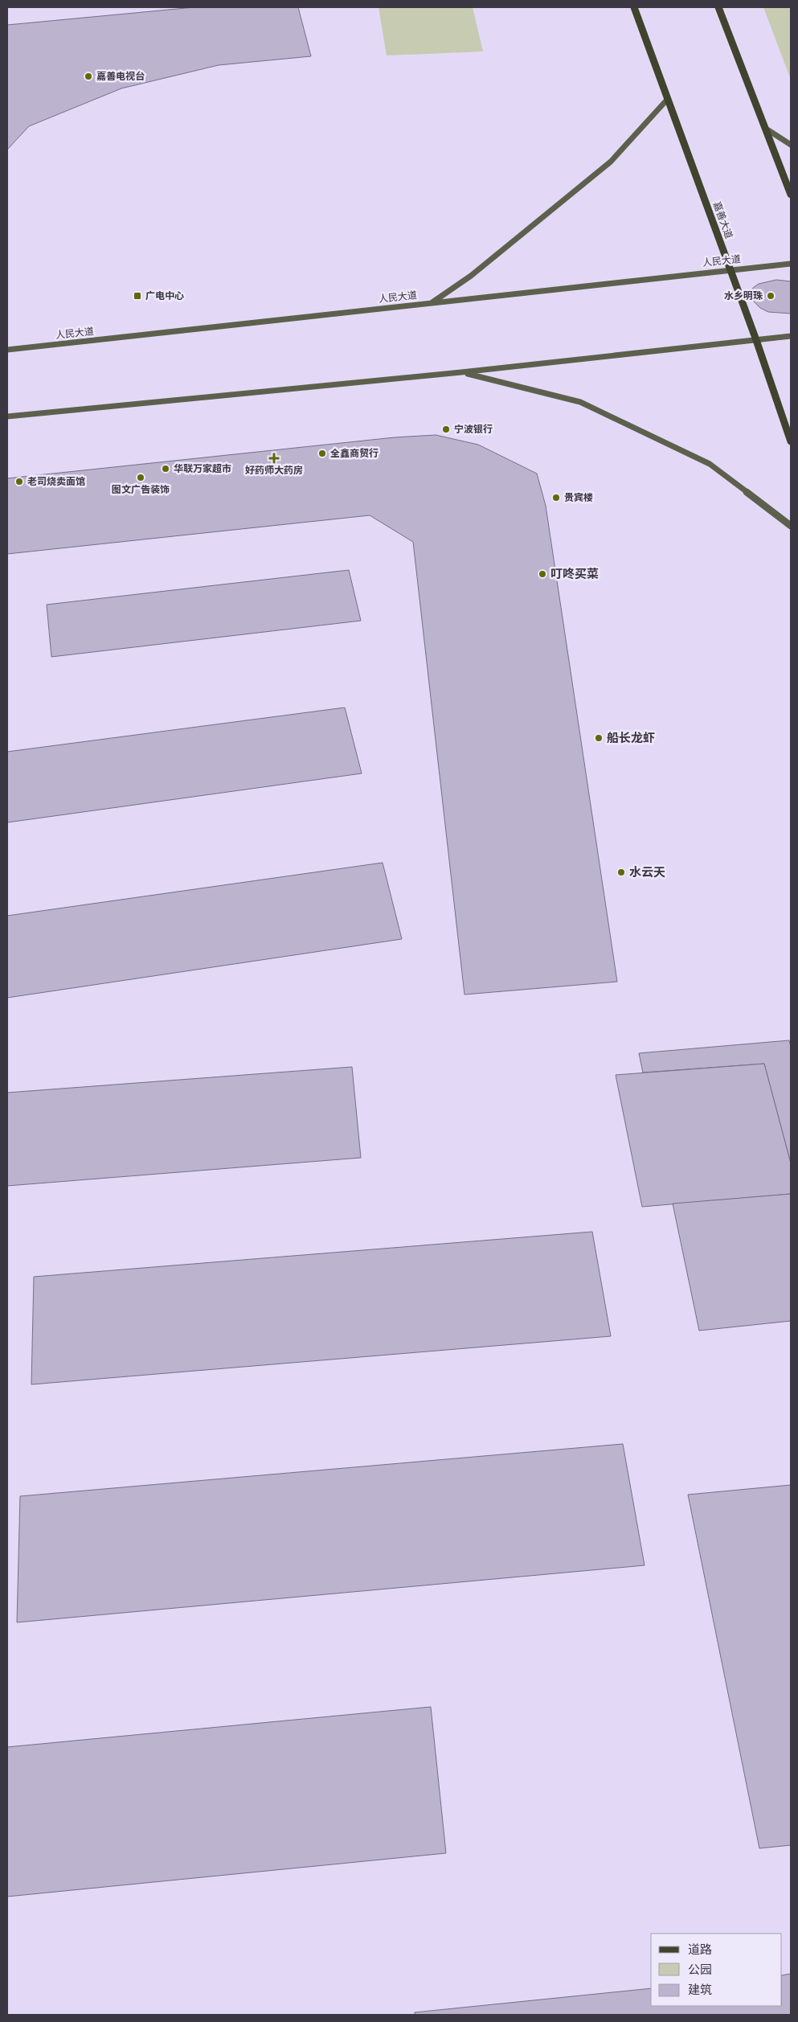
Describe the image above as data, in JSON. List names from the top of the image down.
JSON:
{
  "streets": {
    "main road": ["嘉善大道", "人民大道"]
  },
  "crossings": [
    ["嘉善大道", "人民大道"]
  ],
  "places": {
    "other": [
      "嘉善电视台",
      "水乡明珠",
      "宁波银行",
      "全鑫商贸行",
      "华联万家超市",
      "图文广告装饰",
      "老司烧卖面馆",
      "贵宾楼",
      "叮咚买菜",
      "船长龙虾",
      "水云天"
    ],
    "transit": ["广电中心"],
    "health": ["好药师大药房"]
  },
  "legend": ["道路", "公园", "建筑"]
}
